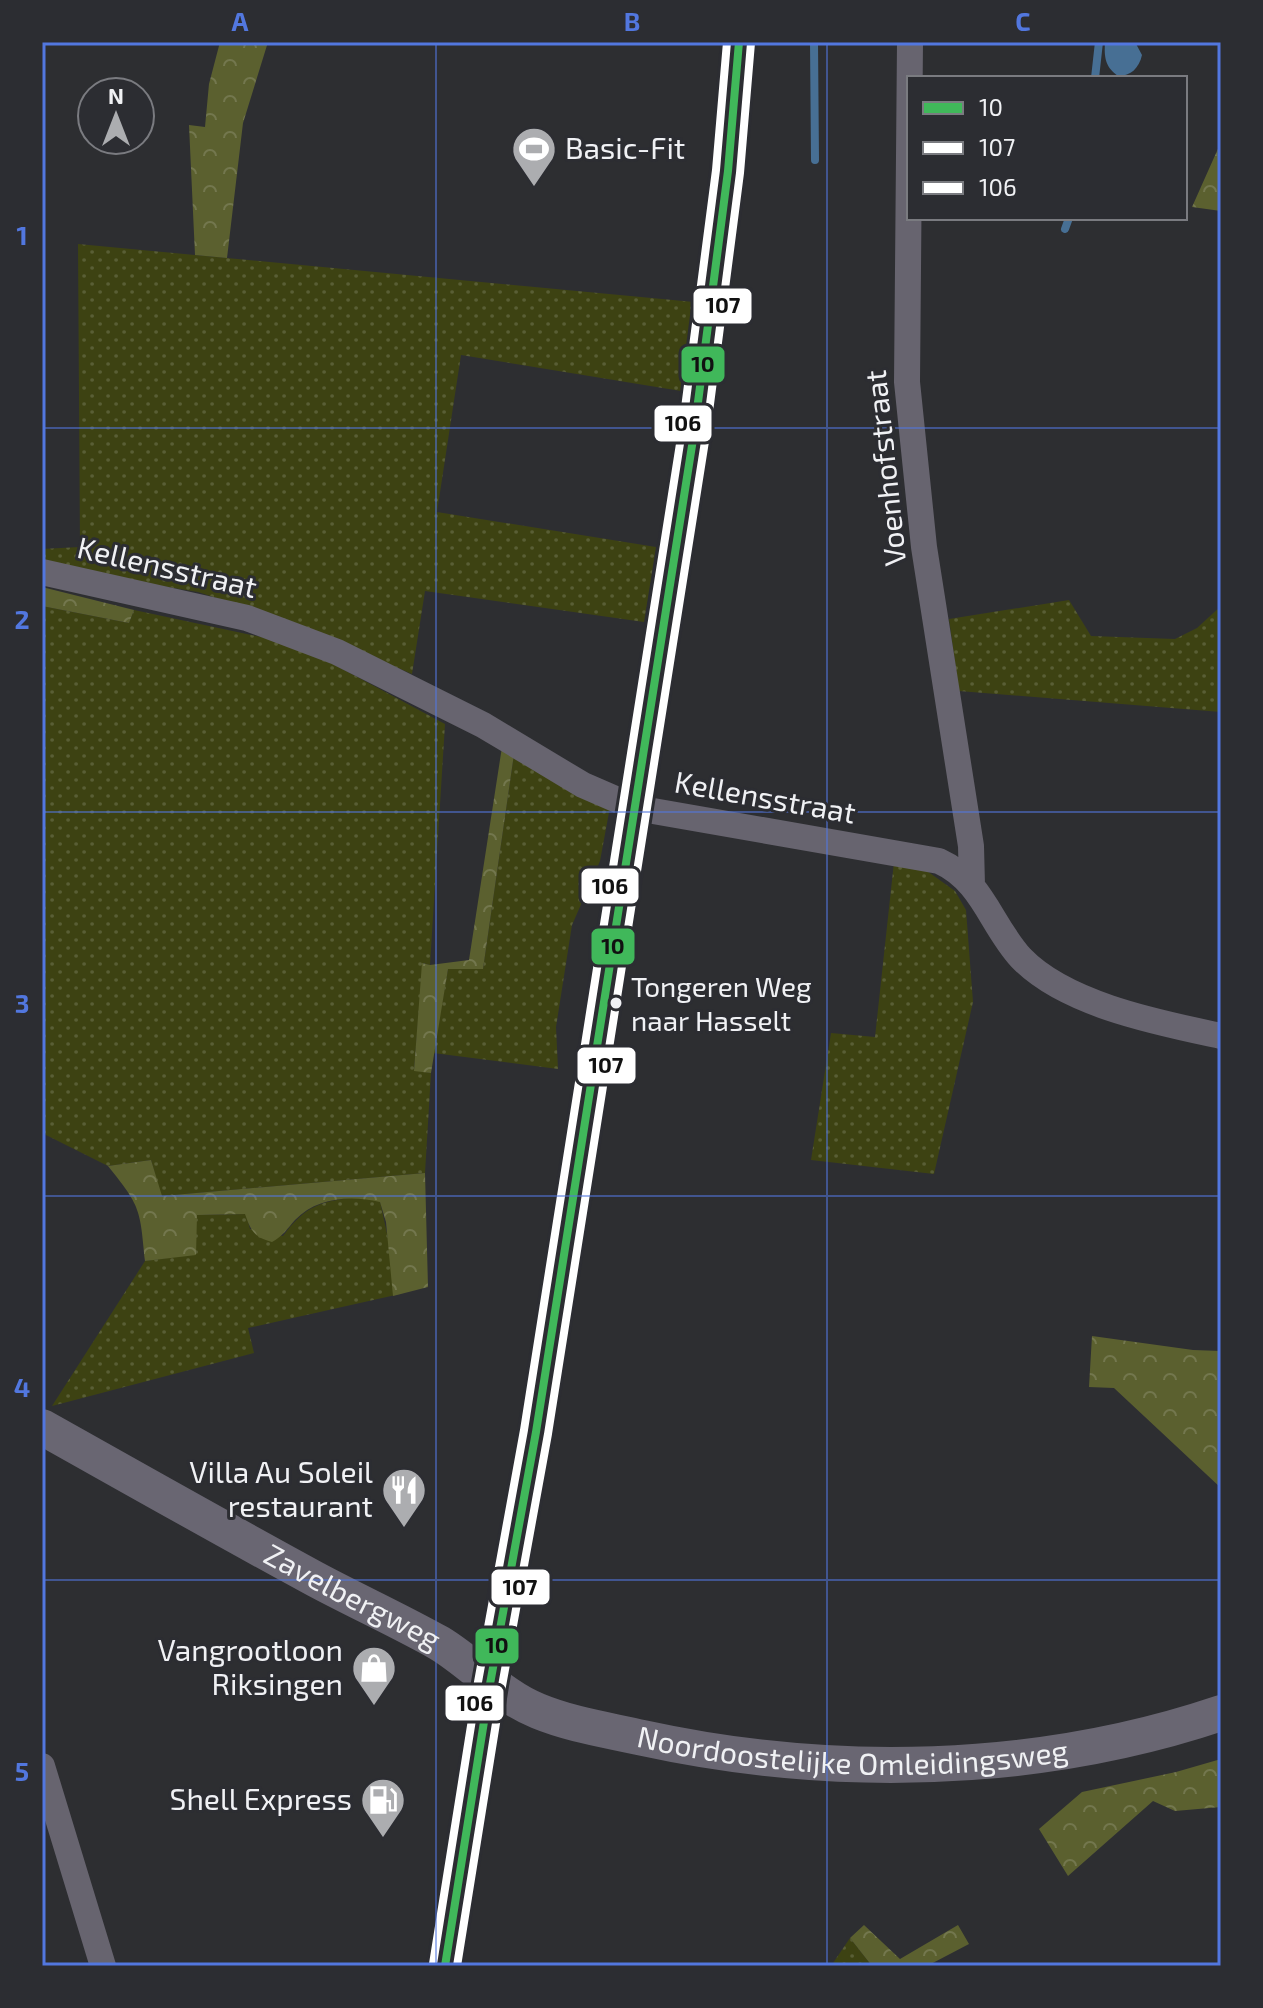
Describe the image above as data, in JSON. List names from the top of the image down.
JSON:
{
  "streets": {
    "main road": ["Zavelbergweg", "Noordoostelijke Omleidingsweg"],
    "street": ["Voenhofstraat", "Kellensstraat"]
  },
  "crossings": [
    ["Voenhofstraat", "Kellensstraat"],
    ["Zavelbergweg", "Noordoostelijke Omleidingsweg"]
  ],
  "places": {
    "sports": ["Basic-Fit"],
    "other": ["Tongeren Weg naar Hasselt"],
    "restaurant": ["Villa Au Soleil restaurant"],
    "shop": ["Vangrootloon Riksingen"],
    "fuel station": ["Shell Express"]
  },
  "lines": ["transit line 10", "transit line 106", "transit line 107"],
  "legend": ["10", "107", "106"],
  "north": "top",
  "grid": {
    "columns": ["A", "B", "C"],
    "rows": [
      "1",
      "2",
      "3",
      "4",
      "5"
    ]
  }
}
